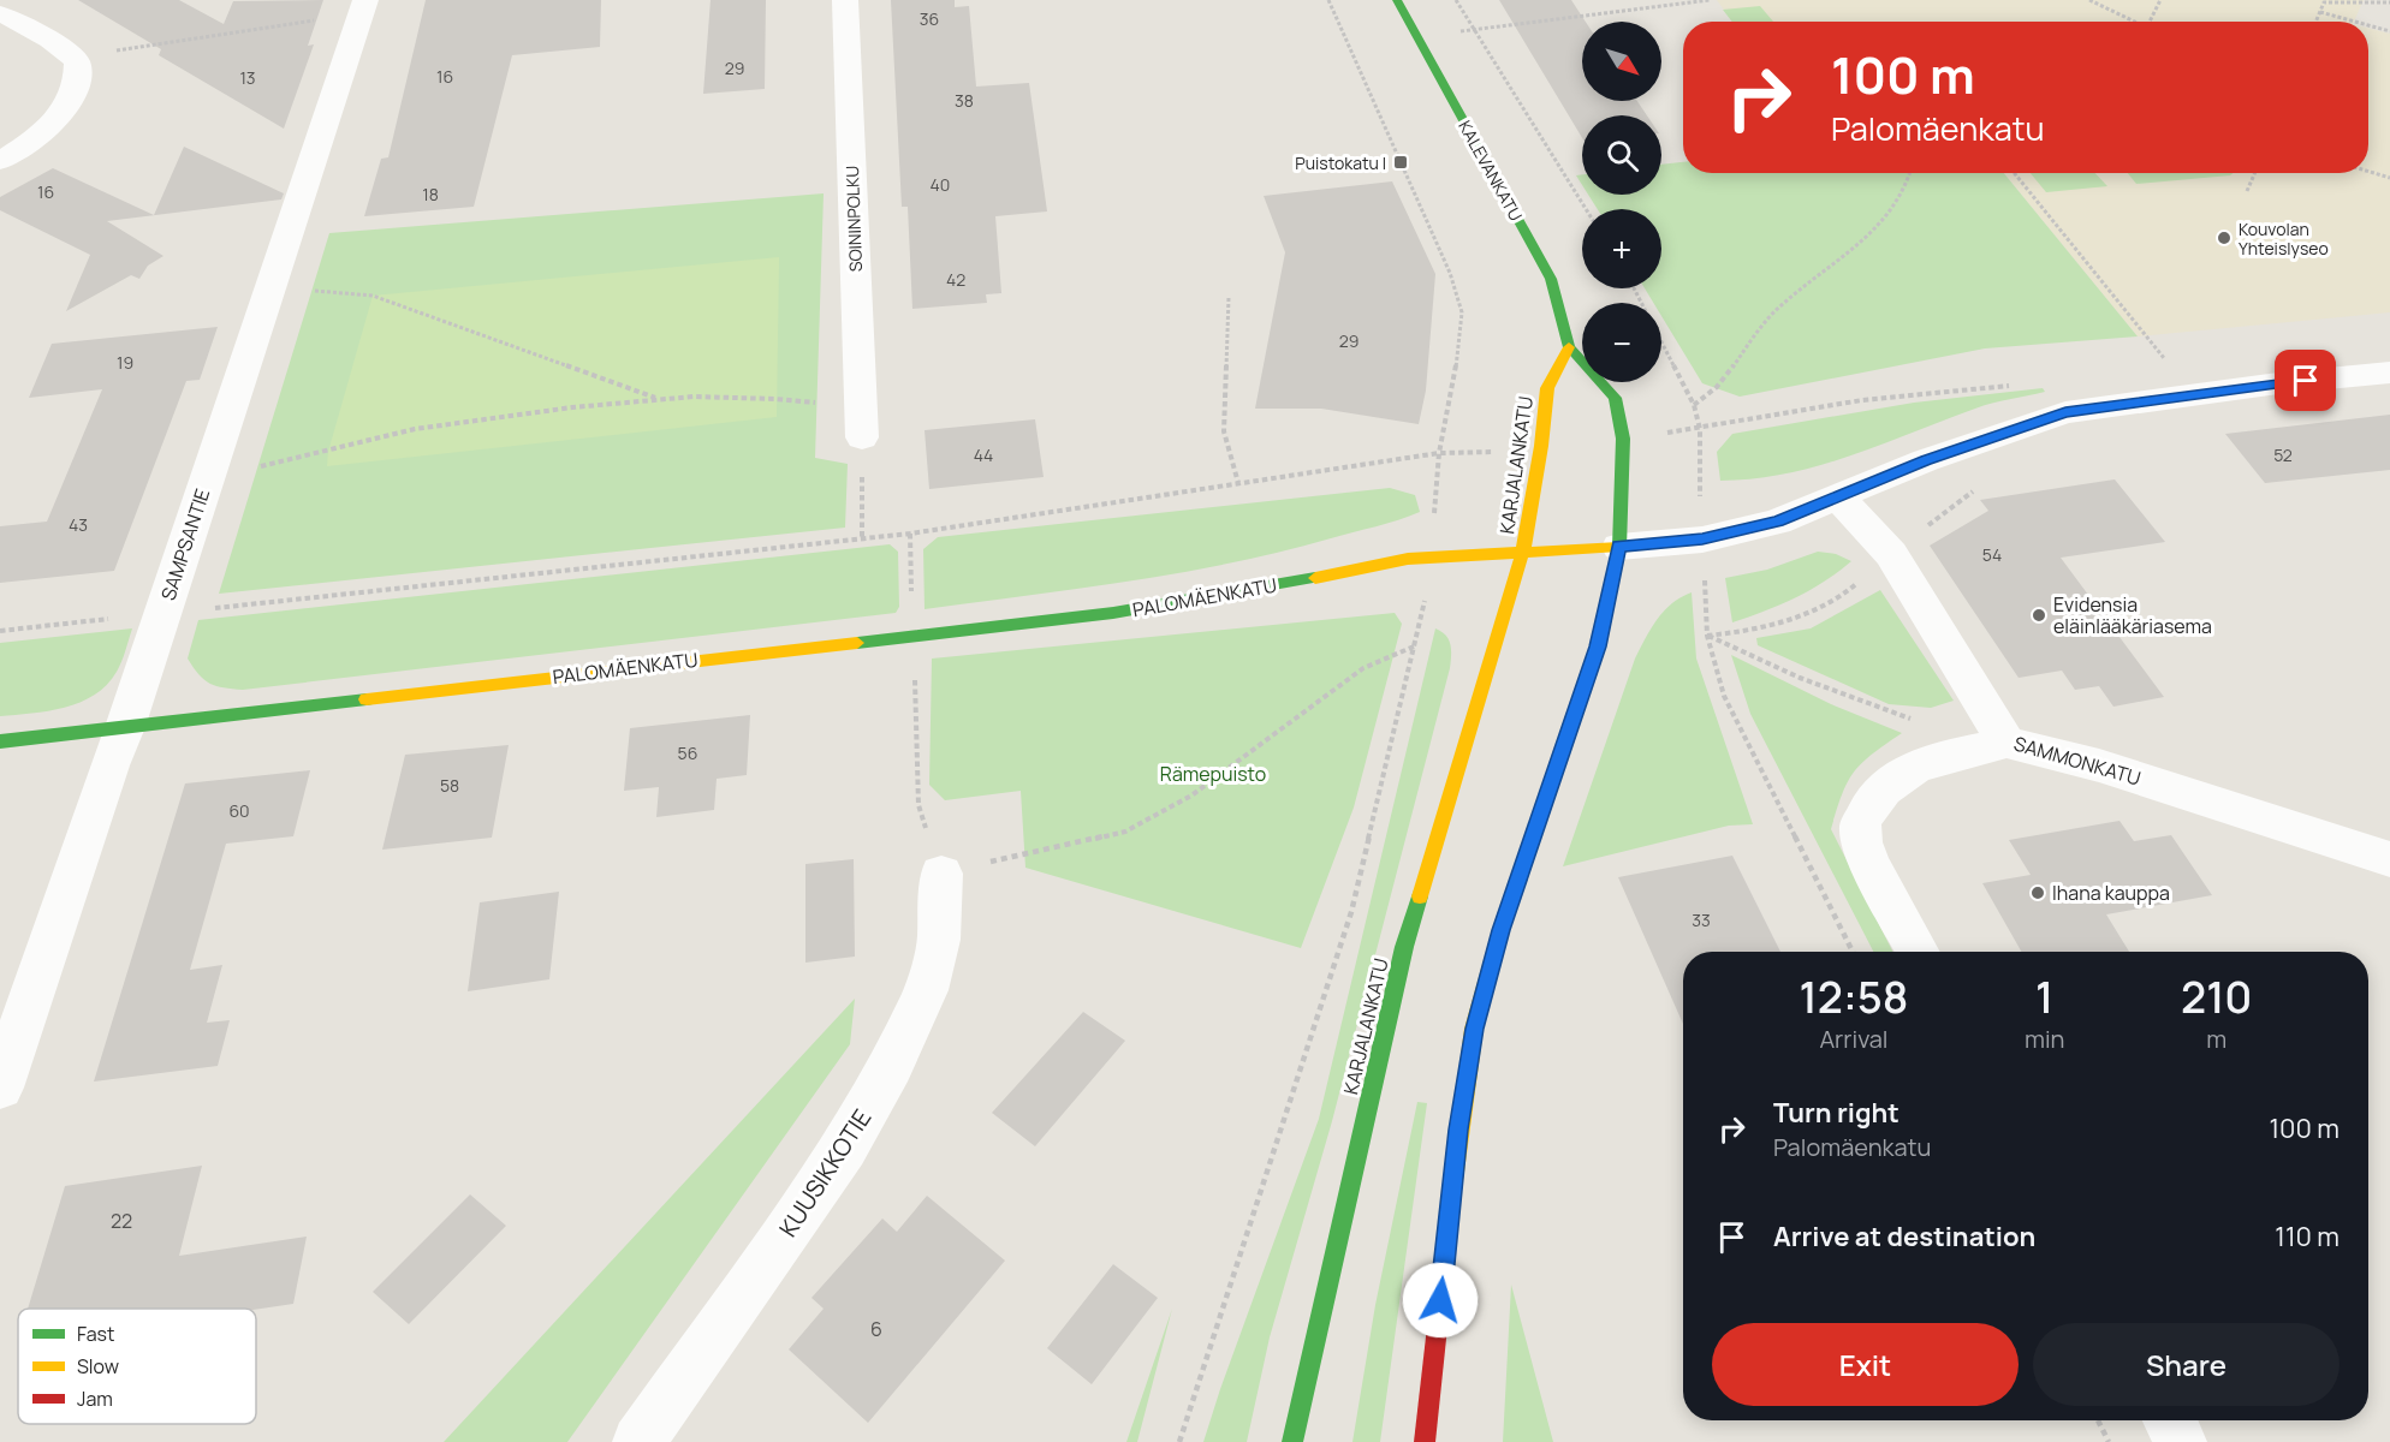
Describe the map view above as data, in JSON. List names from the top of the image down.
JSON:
{
  "streets": {
    "main road": ["KALEVANKATU", "KARJALANKATU", "PALOMÄENKATU"],
    "street": [
      "SOININPOLKU",
      "SAMPSANTIE",
      "SAMMONKATU",
      "KUUSIKKOTIE"
    ]
  },
  "crossings": [
    ["KALEVANKATU", "KARJALANKATU"],
    ["KARJALANKATU", "PALOMÄENKATU"],
    ["SAMPSANTIE", "PALOMÄENKATU"],
    ["PALOMÄENKATU", "SAMMONKATU"]
  ],
  "parks": ["Rämepuisto"],
  "places": {
    "transit": ["Puistokatu I"],
    "other": ["Kouvolan Yhteislyseo", "Evidensia eläinlääkäriasema", "Ihana kauppa"]
  },
  "house_numbers": [
    "36",
    "29",
    "16",
    "13",
    "38",
    "40",
    "16",
    "18",
    "42",
    "29",
    "19",
    "44",
    "52",
    "43",
    "54",
    "56",
    "58",
    "60",
    "33",
    "22",
    "6"
  ],
  "legend": ["Fast", "Slow", "Jam"],
  "north": "bottom right",
  "page": {
    "map_buttons": ["+", "−"],
    "turn": ["100 m", "Palomäenkatu"],
    "eta": [
      "12:58",
      "Arrival",
      "1",
      "min",
      "210",
      "m"
    ],
    "list": [
      {
        "name": "Turn right",
        "note": "Palomäenkatu",
        "value": "100 m"
      },
      {
        "name": "Arrive at destination",
        "value": "110 m"
      }
    ],
    "buttons": ["Exit", "Share"]
  }
}
